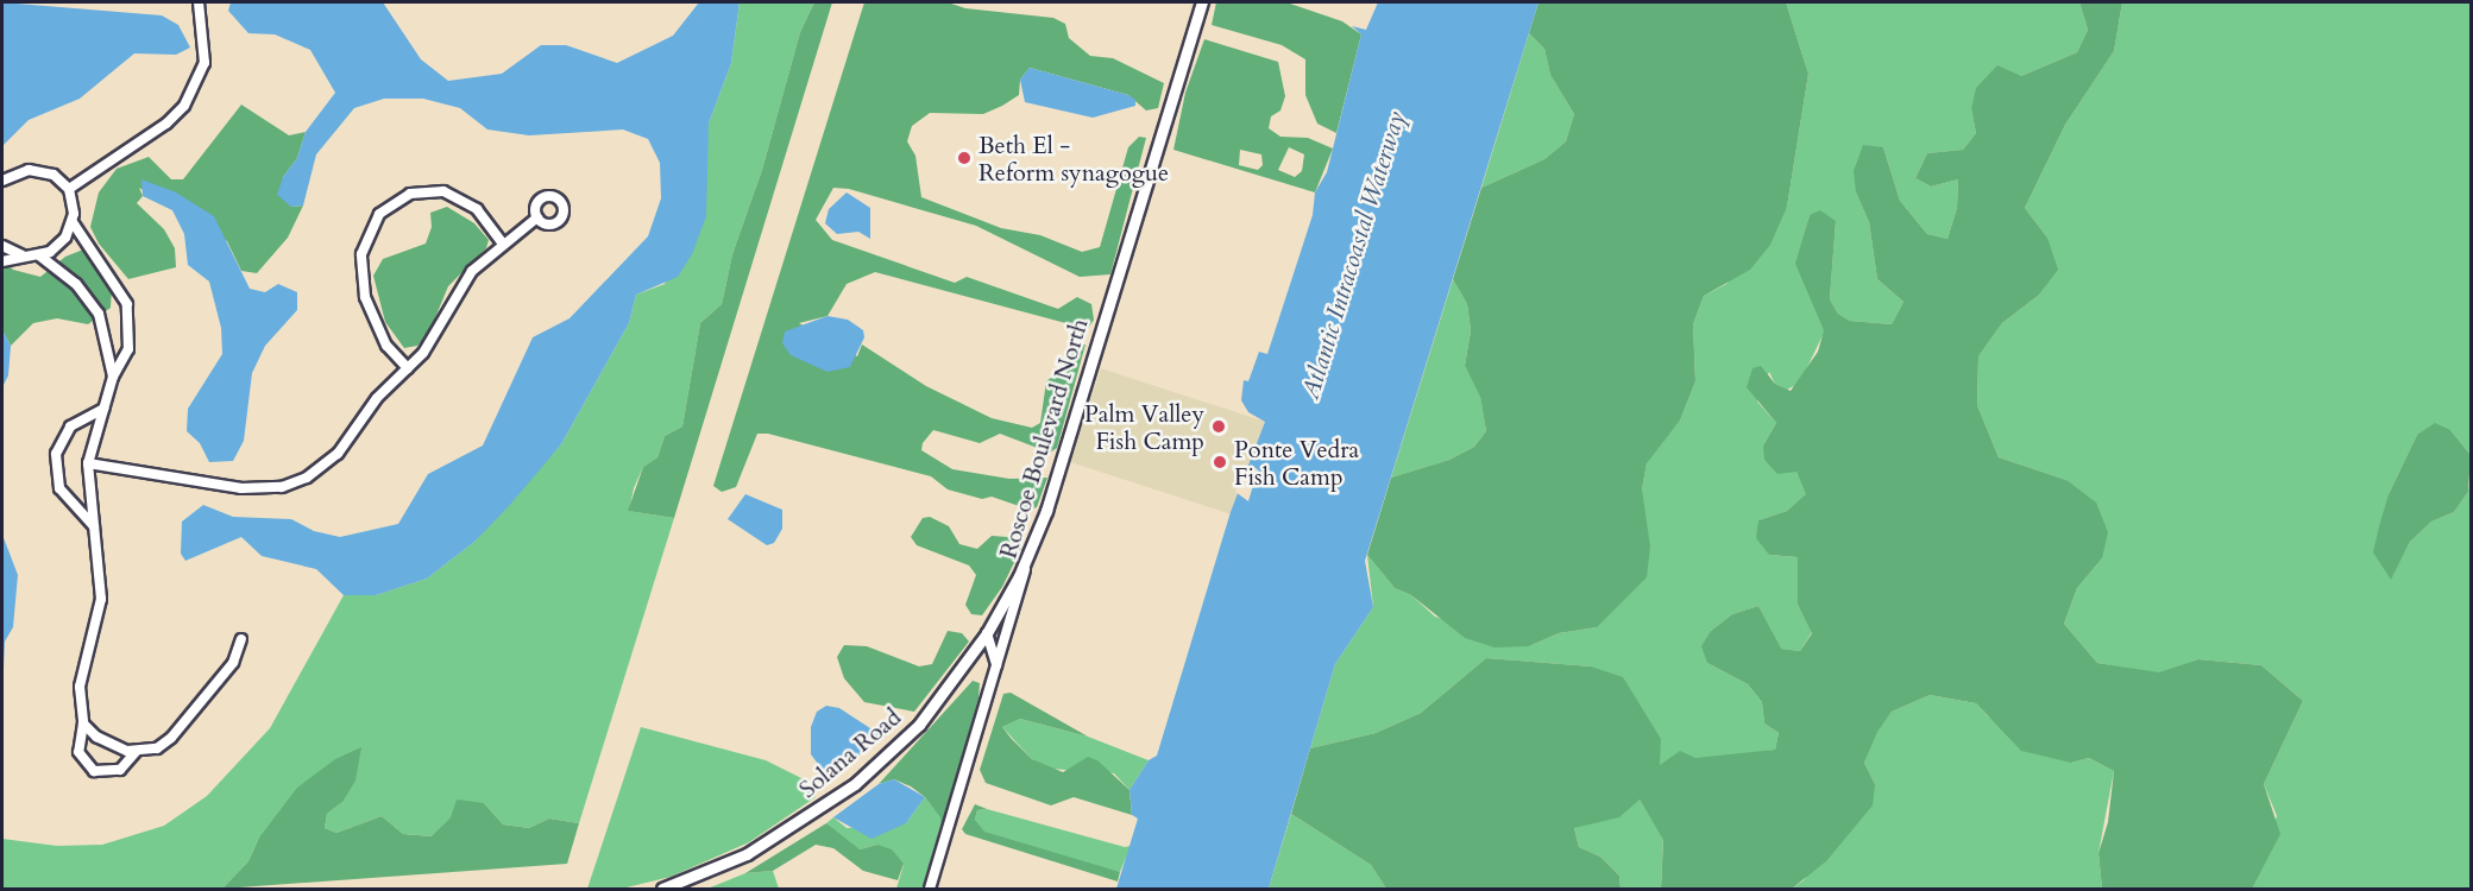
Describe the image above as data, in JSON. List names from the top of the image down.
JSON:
{
  "streets": {
    "street": ["Roscoe Boulevard North", "Solana Road"]
  },
  "crossings": [
    ["Roscoe Boulevard North", "Solana Road"]
  ],
  "water": ["Atlantic Intracoastal Waterway"],
  "places": ["Beth El - Reform synagogue", "Palm Valley Fish Camp", "Ponte Vedra Fish Camp"]
}
